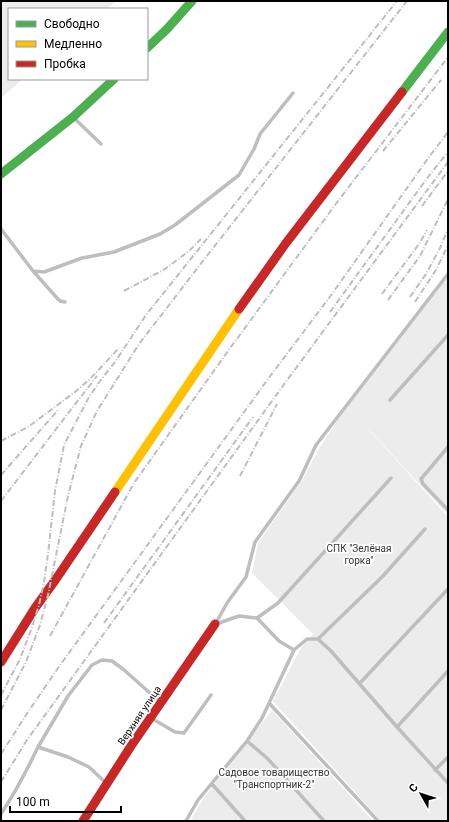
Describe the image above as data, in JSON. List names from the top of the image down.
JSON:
{
  "streets": {
    "main road": ["Верхняя улица"]
  },
  "parks": ["СПК \"Зелёная горка\"", "Садовое товарищество \"Транспортник-2\""],
  "legend": ["Свободно", "Медленно", "Пробка"],
  "scale_bar": "100 m",
  "north": "top left"
}
